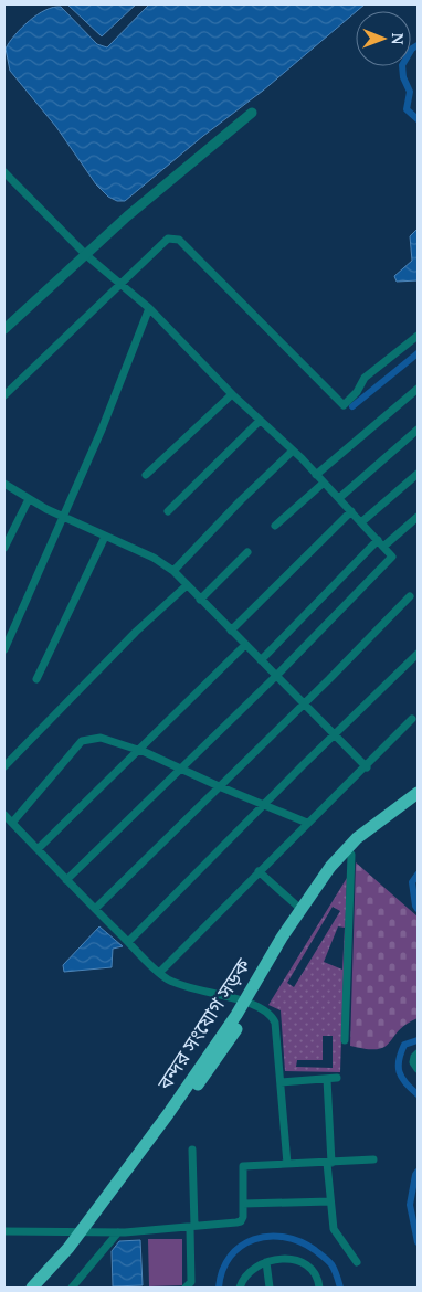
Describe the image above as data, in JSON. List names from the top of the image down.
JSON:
{
  "streets": {
    "highway": ["বন্দর সংযোগ সড়ক"]
  },
  "north": "right"
}
